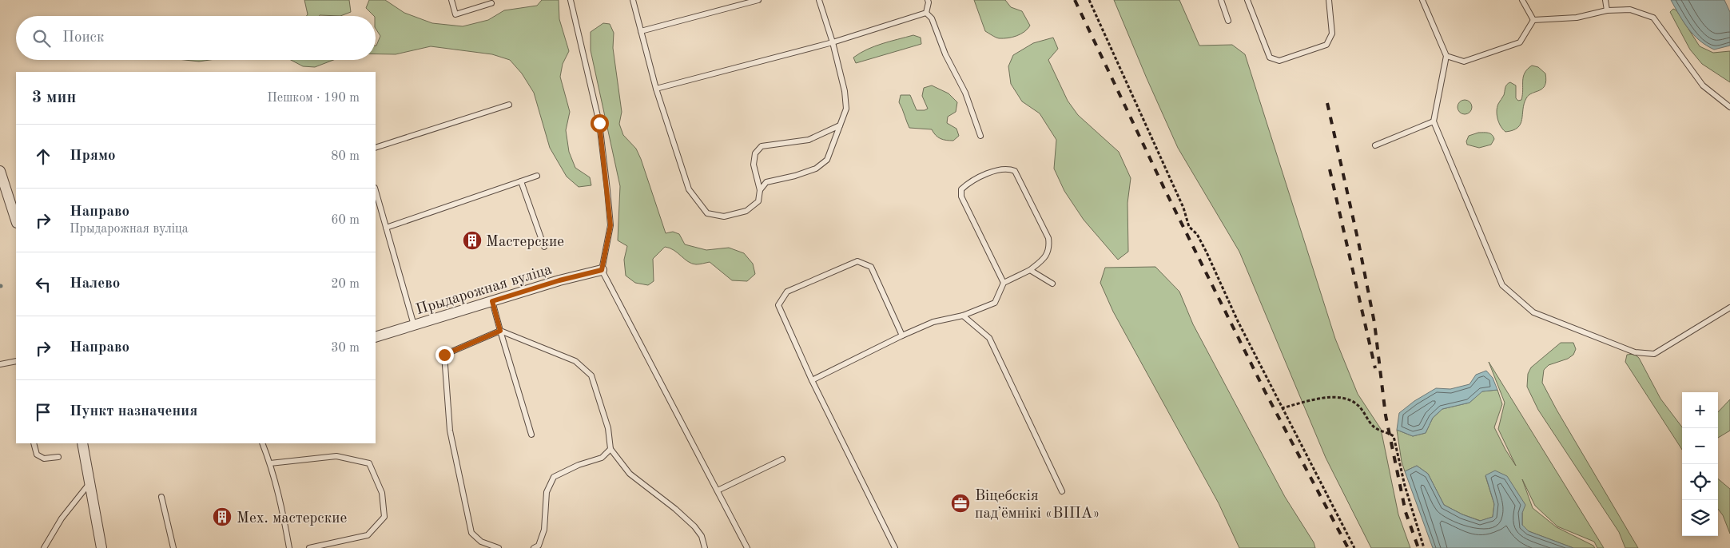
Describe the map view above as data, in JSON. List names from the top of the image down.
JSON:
{
  "streets": {
    "street": ["Прыдарожная вуліца"]
  },
  "places": {
    "building": ["Мастерские", "Мех. мастерские"],
    "office": ["Віцебскія падʼёмнікі «ВІПА»"]
  },
  "page": {
    "search": "Поиск",
    "heading": ["3 мин", "Пешком · 190 m"],
    "list": [
      ["Прямо", "80 m"],
      ["Направо", "Прыдарожная вуліца", "60 m"],
      ["Налево", "20 m"],
      ["Направо", "30 m"],
      "Пункт назначения"
    ],
    "map_buttons": ["+", "−"]
  }
}
